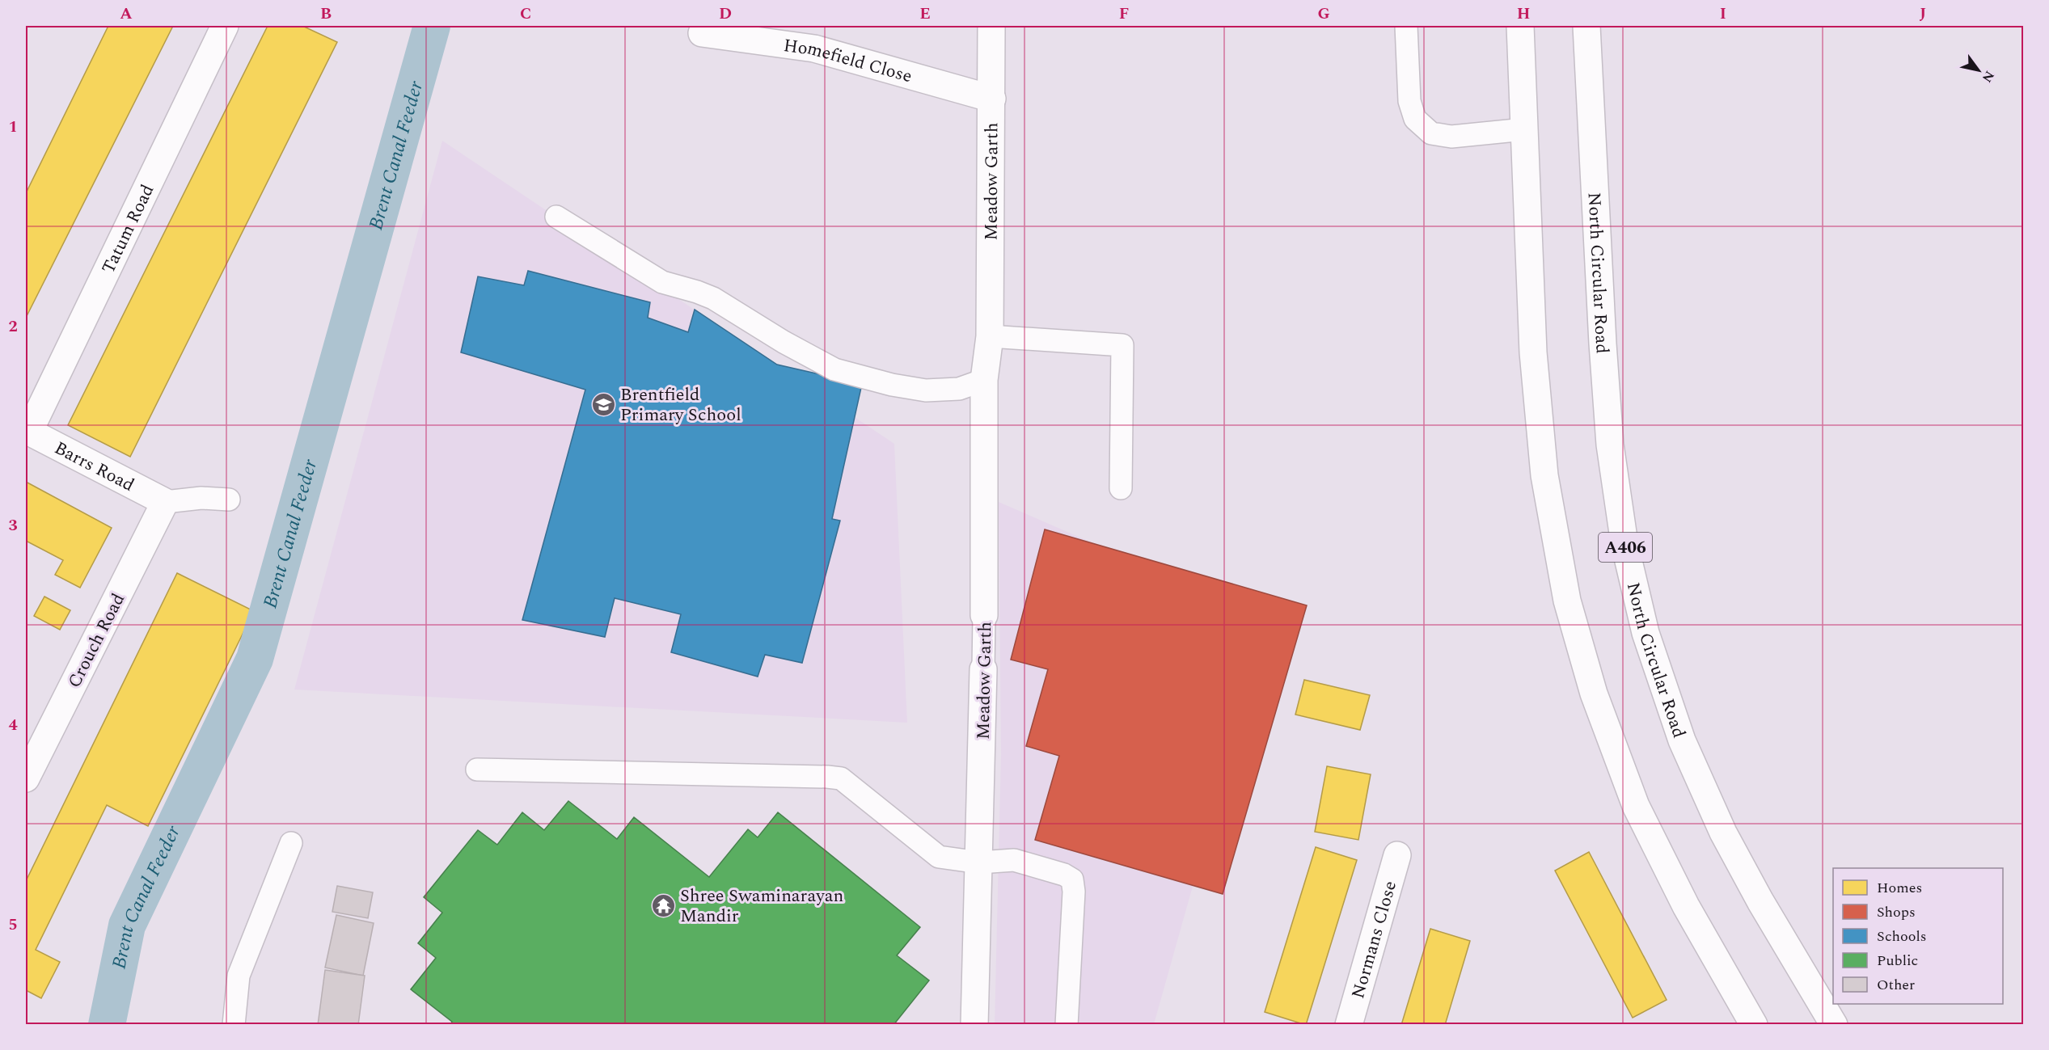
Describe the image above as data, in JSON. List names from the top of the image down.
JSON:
{
  "streets": {
    "main road": [
      "Homefield Close",
      "Meadow Garth",
      "Tatum Road",
      "North Circular Road",
      "Barrs Road",
      "A406",
      "Crouch Road",
      "Normans Close"
    ]
  },
  "crossings": [
    ["Homefield Close", "Meadow Garth"],
    ["Tatum Road", "Barrs Road"],
    ["Barrs Road", "Crouch Road"]
  ],
  "water": ["Brent Canal Feeder"],
  "places": {
    "school or university": ["Brentfield Primary School"],
    "temple": ["Shree Swaminarayan Mandir"]
  },
  "legend": [
    "Homes",
    "Shops",
    "Schools",
    "Public",
    "Other"
  ],
  "north": "bottom right",
  "grid": {
    "columns": [
      "A",
      "B",
      "C",
      "D",
      "E",
      "F",
      "G",
      "H",
      "I",
      "J"
    ],
    "rows": [
      "1",
      "2",
      "3",
      "4",
      "5"
    ]
  }
}
